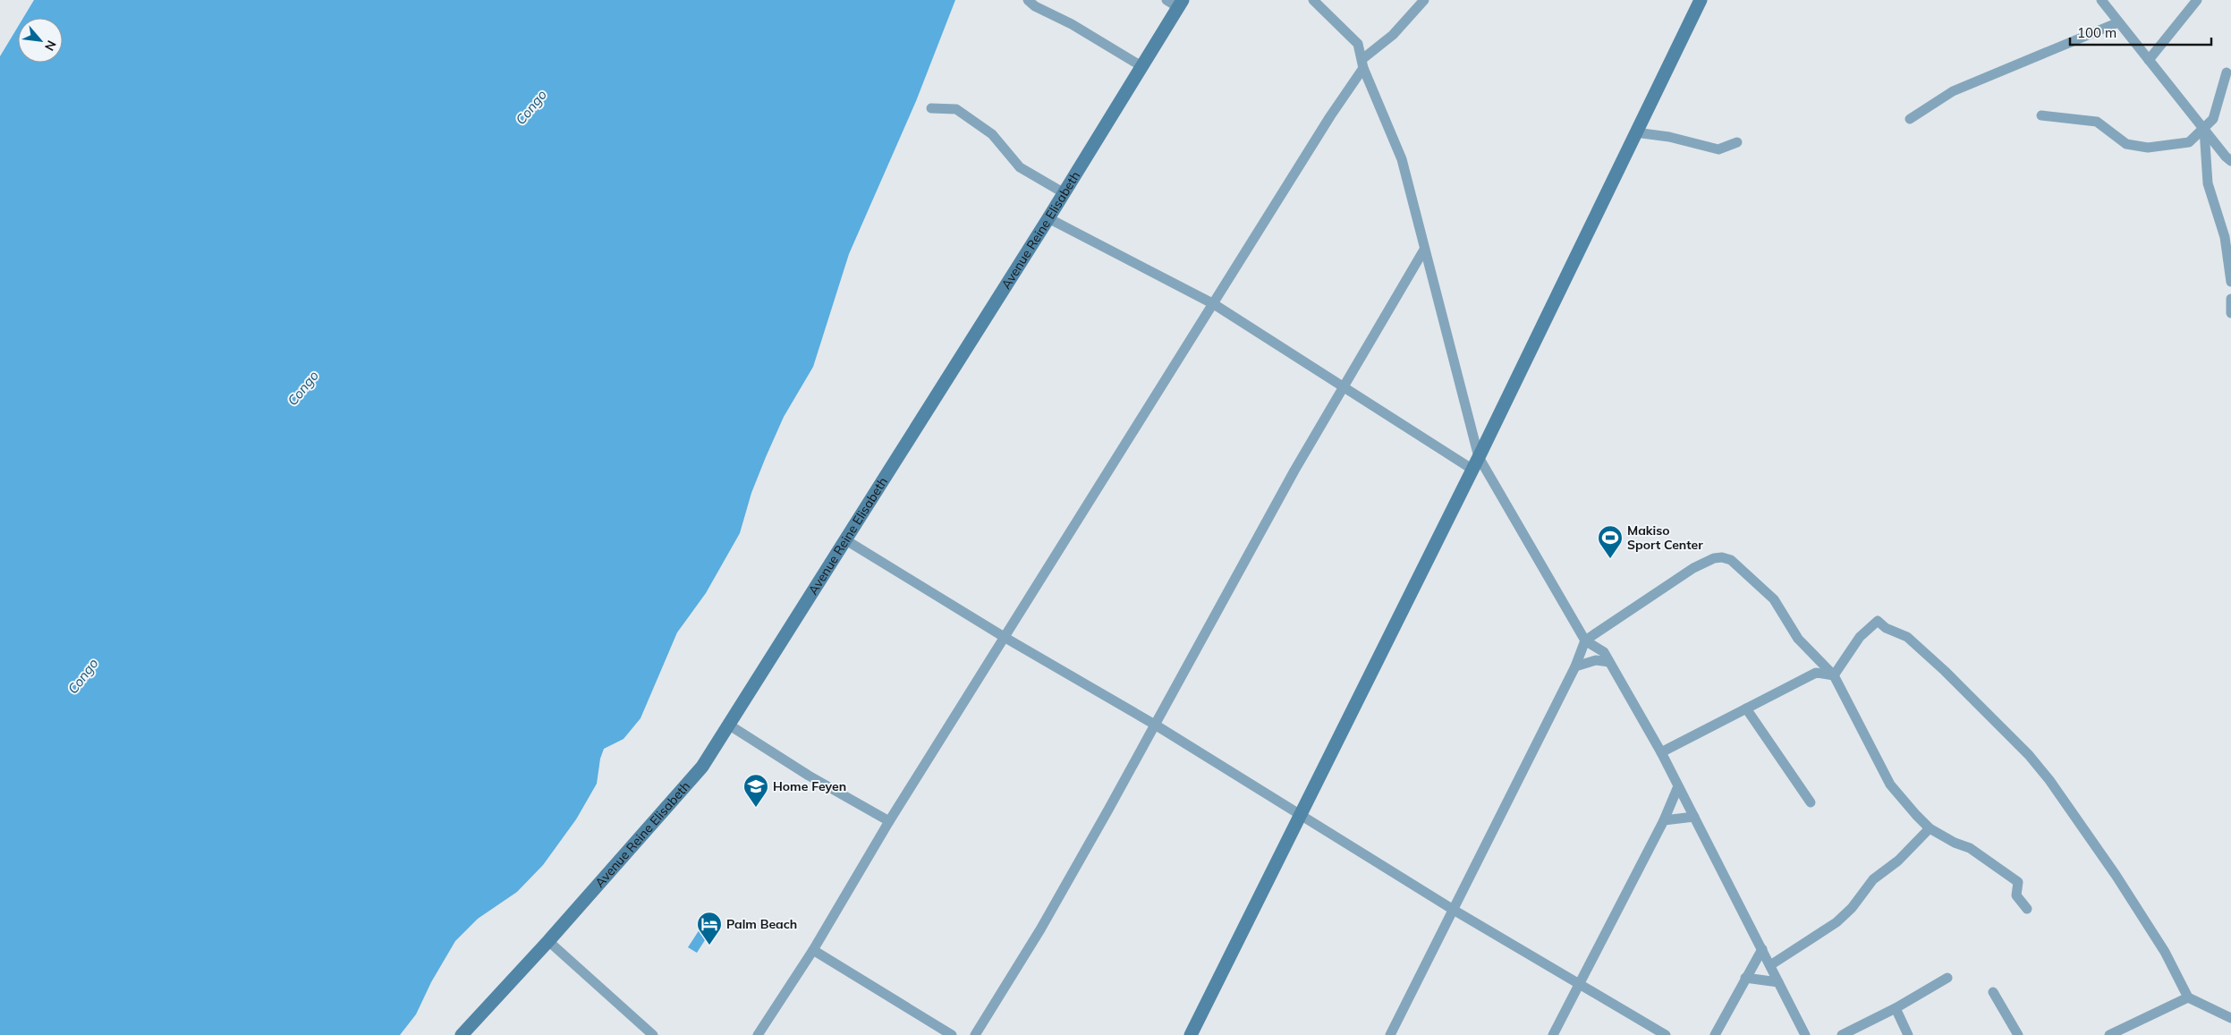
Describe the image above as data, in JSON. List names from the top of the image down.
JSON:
{
  "streets": {
    "street": ["Avenue Reine Elisabeth"]
  },
  "water": ["Congo"],
  "places": {
    "sports": ["Makiso Sport Center"],
    "school or university": ["Home Feyen"],
    "hotel": ["Palm Beach"]
  },
  "scale_bar": "100 m",
  "north": "bottom right"
}
